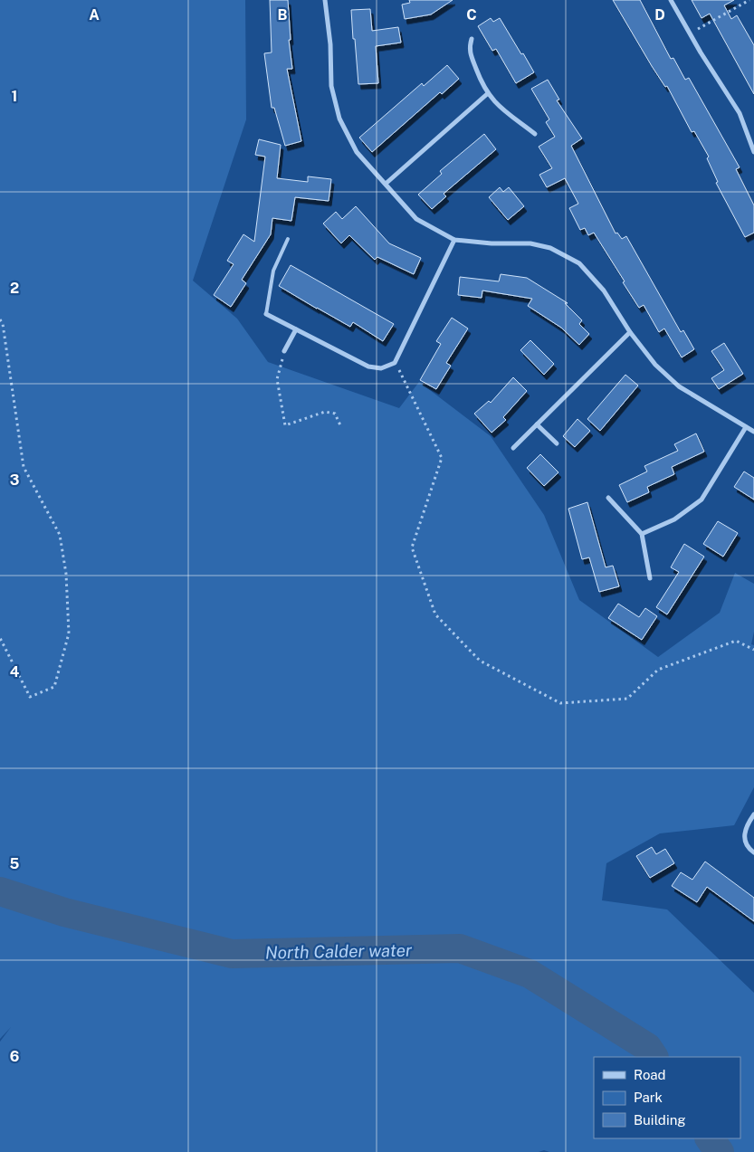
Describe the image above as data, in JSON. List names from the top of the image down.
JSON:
{
  "water": ["North Calder water"],
  "legend": ["Road", "Park", "Building"],
  "grid": {
    "columns": [
      "A",
      "B",
      "C",
      "D"
    ],
    "rows": [
      "1",
      "2",
      "3",
      "4",
      "5",
      "6"
    ]
  }
}
